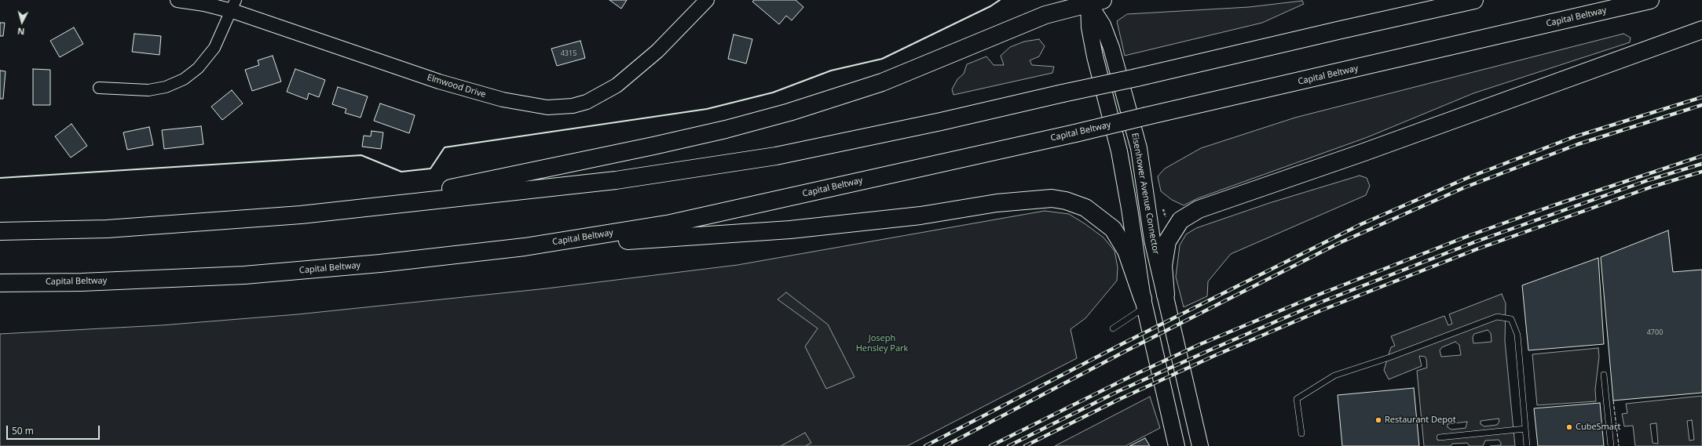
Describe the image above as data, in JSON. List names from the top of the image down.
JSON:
{
  "streets": {
    "highway": ["Capital Beltway"],
    "main road": ["Eisenhower Avenue Connector"],
    "street": ["Elmwood Drive"]
  },
  "parks": ["Joseph Hensley Park"],
  "places": ["Restaurant Depot", "CubeSmart"],
  "house_numbers": ["4315", "4700"],
  "scale_bar": "50 m",
  "north": "bottom"
}
